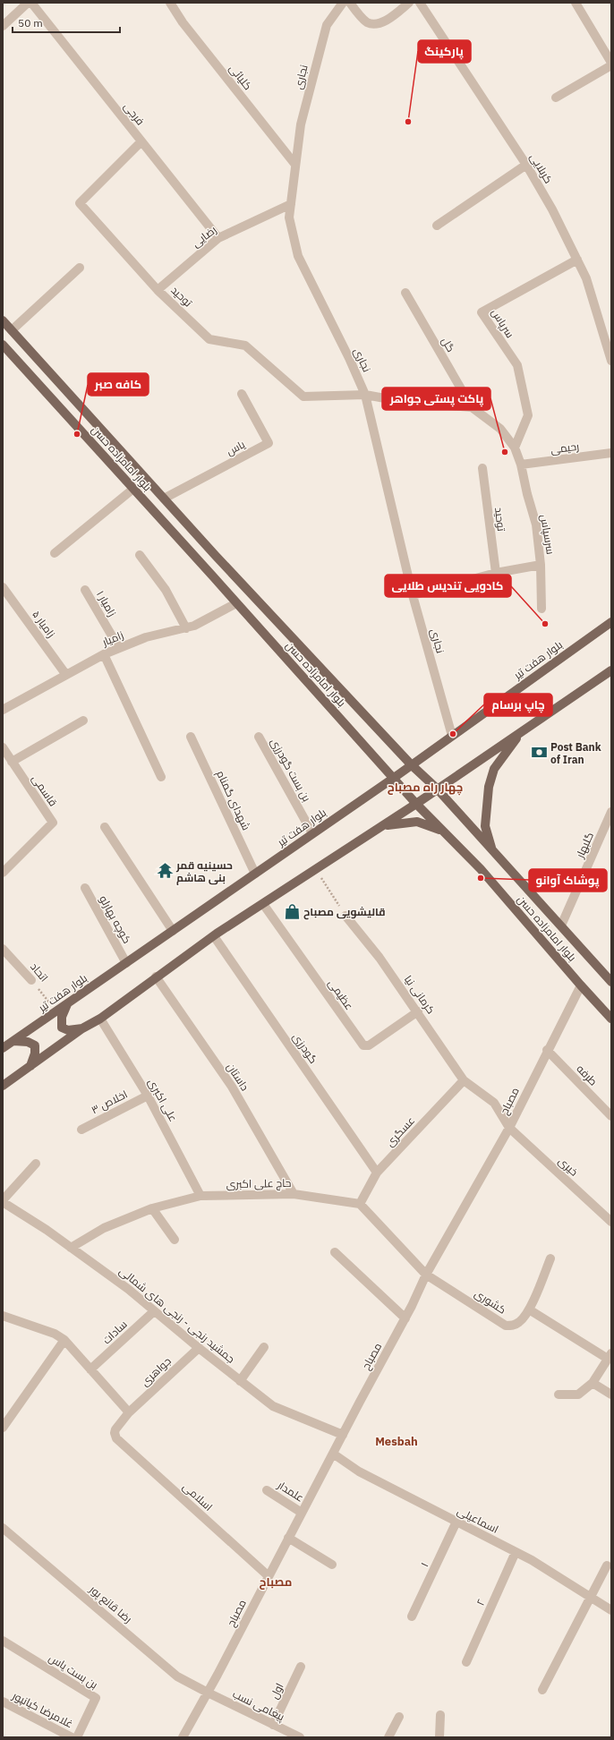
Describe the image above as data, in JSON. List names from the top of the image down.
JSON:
{
  "streets": {
    "main road": ["بلوار امامزاده حسن", "بلوار هفت تیر"],
    "street": [
      "کلیائی",
      "نجاری",
      "فرجی",
      "کربلایی",
      "رضایی",
      "توحید",
      "سرپاس",
      "گل",
      "یاس",
      "رحیمی",
      "سرسپاس",
      "زامیار ۱",
      "زامیار ۵",
      "زامیار",
      "بن بست گودرزی",
      "قاسمی",
      "شهدای گمنام",
      "گلبهار",
      "کوچه بهارلو",
      "اتحاد",
      "عظیمی",
      "کرمانی نیا",
      "گودرزی",
      "طرفه",
      "داستان",
      "علی اکبری",
      "مصباح",
      "اخلاص ۳",
      "عسگری",
      "خیری",
      "حاج علی اکبری",
      "کشوری",
      "جمشید رنجی - رنجی های شمالی",
      "سادات",
      "جواهری",
      "علمدار",
      "اسلامی",
      "اسماعیلی",
      "۱",
      "۲",
      "رضا قانع پور",
      "بن بست یاس",
      "اول",
      "پیغامی نسب",
      "غلامرضا کیانپور"
    ]
  },
  "crossings": [
    ["کلیائی", "نجاری"],
    ["نجاری", "رضایی"],
    ["نجاری", "توحید"],
    ["نجاری", "بلوار هفت تیر"],
    ["فرجی", "رضایی"],
    ["فرجی", "توحید"],
    ["کربلایی", "سرپاس"],
    ["رضایی", "توحید"],
    ["توحید", "گل"],
    ["توحید", "سرسپاس"],
    ["سرپاس", "سرسپاس"],
    ["گل", "سرسپاس"],
    ["یاس", "بلوار امامزاده حسن"],
    ["رحیمی", "سرسپاس"],
    ["بلوار امامزاده حسن", "زامیار"],
    ["بلوار امامزاده حسن", "بلوار هفت تیر"],
    ["بلوار امامزاده حسن", "گلبهار"],
    ["بلوار امامزاده حسن", "مصباح"],
    ["زامیار ۱", "زامیار"],
    ["زامیار ۵", "زامیار"],
    ["بلوار هفت تیر", "بن بست گودرزی"],
    ["بلوار هفت تیر", "شهدای گمنام"],
    ["بلوار هفت تیر", "کوچه بهارلو"],
    ["بلوار هفت تیر", "اتحاد"],
    ["عظیمی", "کرمانی نیا"],
    ["کرمانی نیا", "مصباح"],
    ["کرمانی نیا", "عسگری"],
    ["کرمانی نیا", "خیری"],
    ["گودرزی", "عسگری"],
    ["طرفه", "مصباح"],
    ["داستان", "حاج علی اکبری"],
    ["علی اکبری", "اخلاص ۳"],
    ["علی اکبری", "حاج علی اکبری"],
    ["مصباح", "خیری"],
    ["مصباح", "کشوری"],
    ["مصباح", "جمشید رنجی - رنجی های شمالی"],
    ["مصباح", "علمدار"],
    ["مصباح", "اسلامی"],
    ["مصباح", "اسماعیلی"],
    ["مصباح", "رضا قانع پور"],
    ["مصباح", "پیغامی نسب"],
    ["عسگری", "حاج علی اکبری"],
    ["حاج علی اکبری", "جمشید رنجی - رنجی های شمالی"],
    ["جمشید رنجی - رنجی های شمالی", "سادات"],
    ["جمشید رنجی - رنجی های شمالی", "جواهری"],
    ["جواهری", "اسلامی"],
    ["اسماعیلی", "۱"],
    ["اسماعیلی", "۲"],
    ["رضا قانع پور", "پیغامی نسب"],
    ["اول", "پیغامی نسب"]
  ],
  "districts": ["چهار راه مصباح", "Mesbah", "مصباح"],
  "places": {
    "other": [
      "پارکینگ",
      "کافه صبر",
      "پاکت پستی جواهر",
      "کادویی تندیس طلایی",
      "چاپ برسام",
      "پوشاک آوانو"
    ],
    "bank": ["Post Bank of Iran"],
    "temple": ["حسینیه قمر بنی هاشم"],
    "shop": ["قالیشویی مصباح"]
  },
  "scale_bar": "50 m"
}
